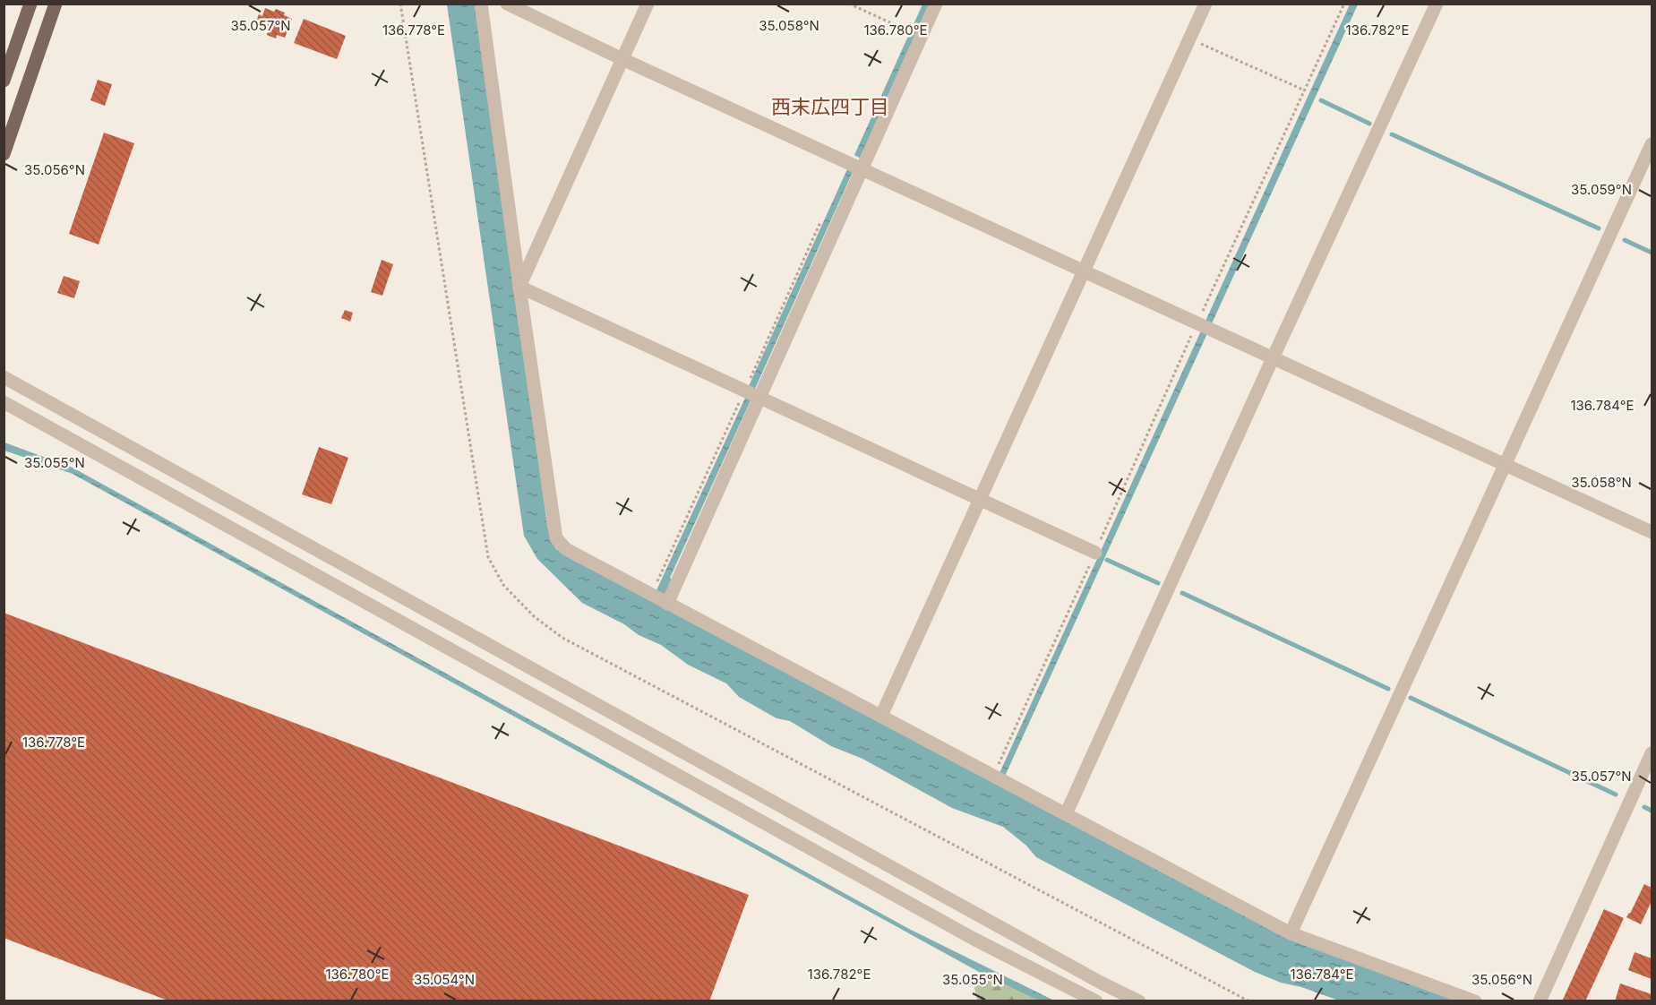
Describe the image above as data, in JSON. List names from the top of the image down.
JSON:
{
  "districts": ["西末広四丁目"],
  "coordinates": [
    "35.057°N",
    "35.058°N",
    "136.778°E",
    "136.780°E",
    "136.782°E",
    "35.056°N",
    "35.059°N",
    "136.784°E",
    "35.055°N",
    "35.054°N"
  ]
}
